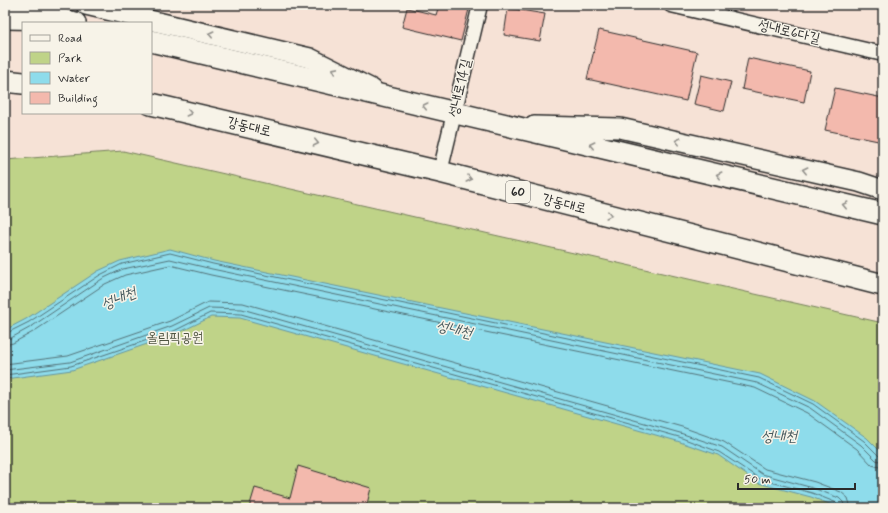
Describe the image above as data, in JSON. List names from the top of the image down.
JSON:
{
  "streets": {
    "main road": ["강동대로", "60"],
    "street": ["성내로6다길", "성내로14길"]
  },
  "crossings": [
    ["성내로14길", "강동대로"]
  ],
  "water": ["성내천"],
  "parks": ["올림픽공원"],
  "legend": [
    "Road",
    "Park",
    "Water",
    "Building"
  ],
  "scale_bar": "50 m"
}
